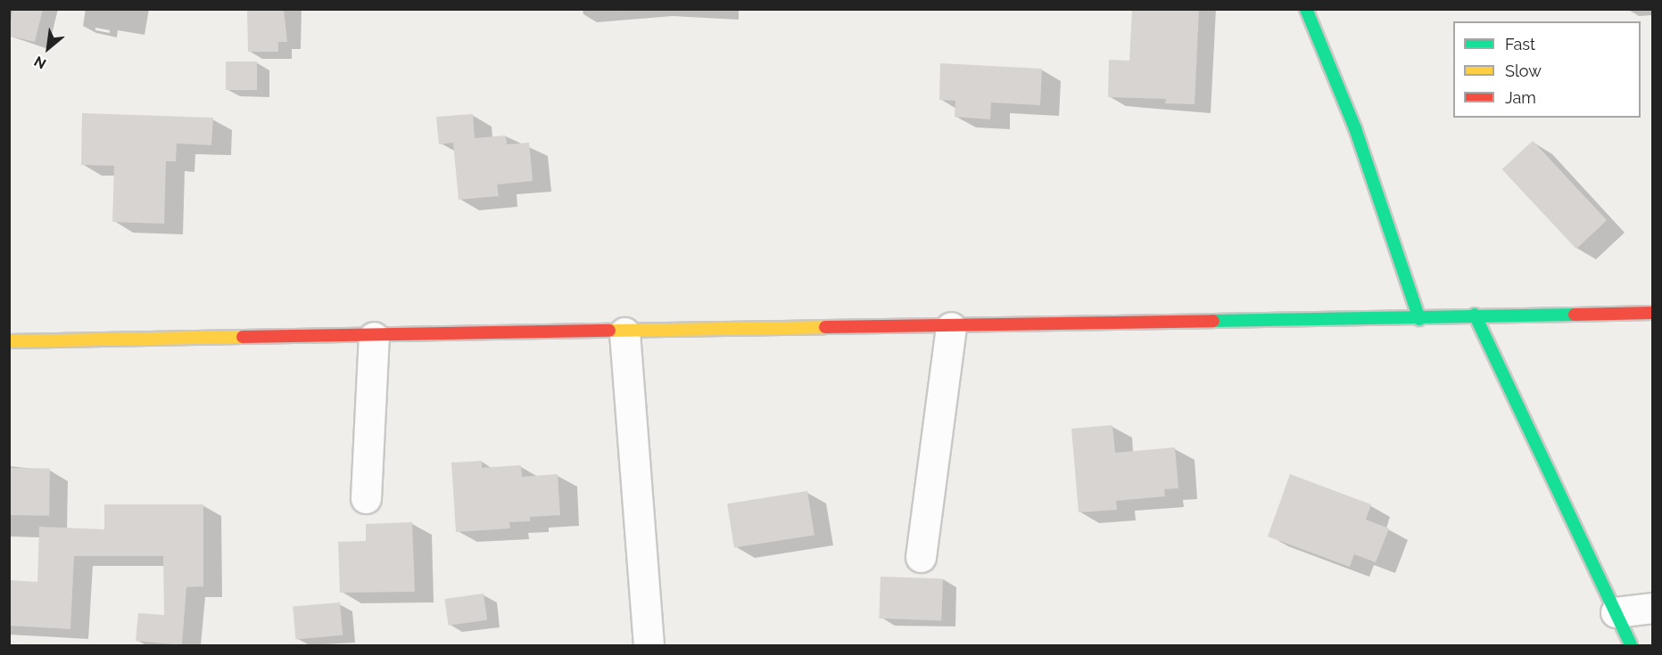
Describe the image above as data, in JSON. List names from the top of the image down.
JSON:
{
  "legend": ["Fast", "Slow", "Jam"],
  "north": "bottom left"
}
